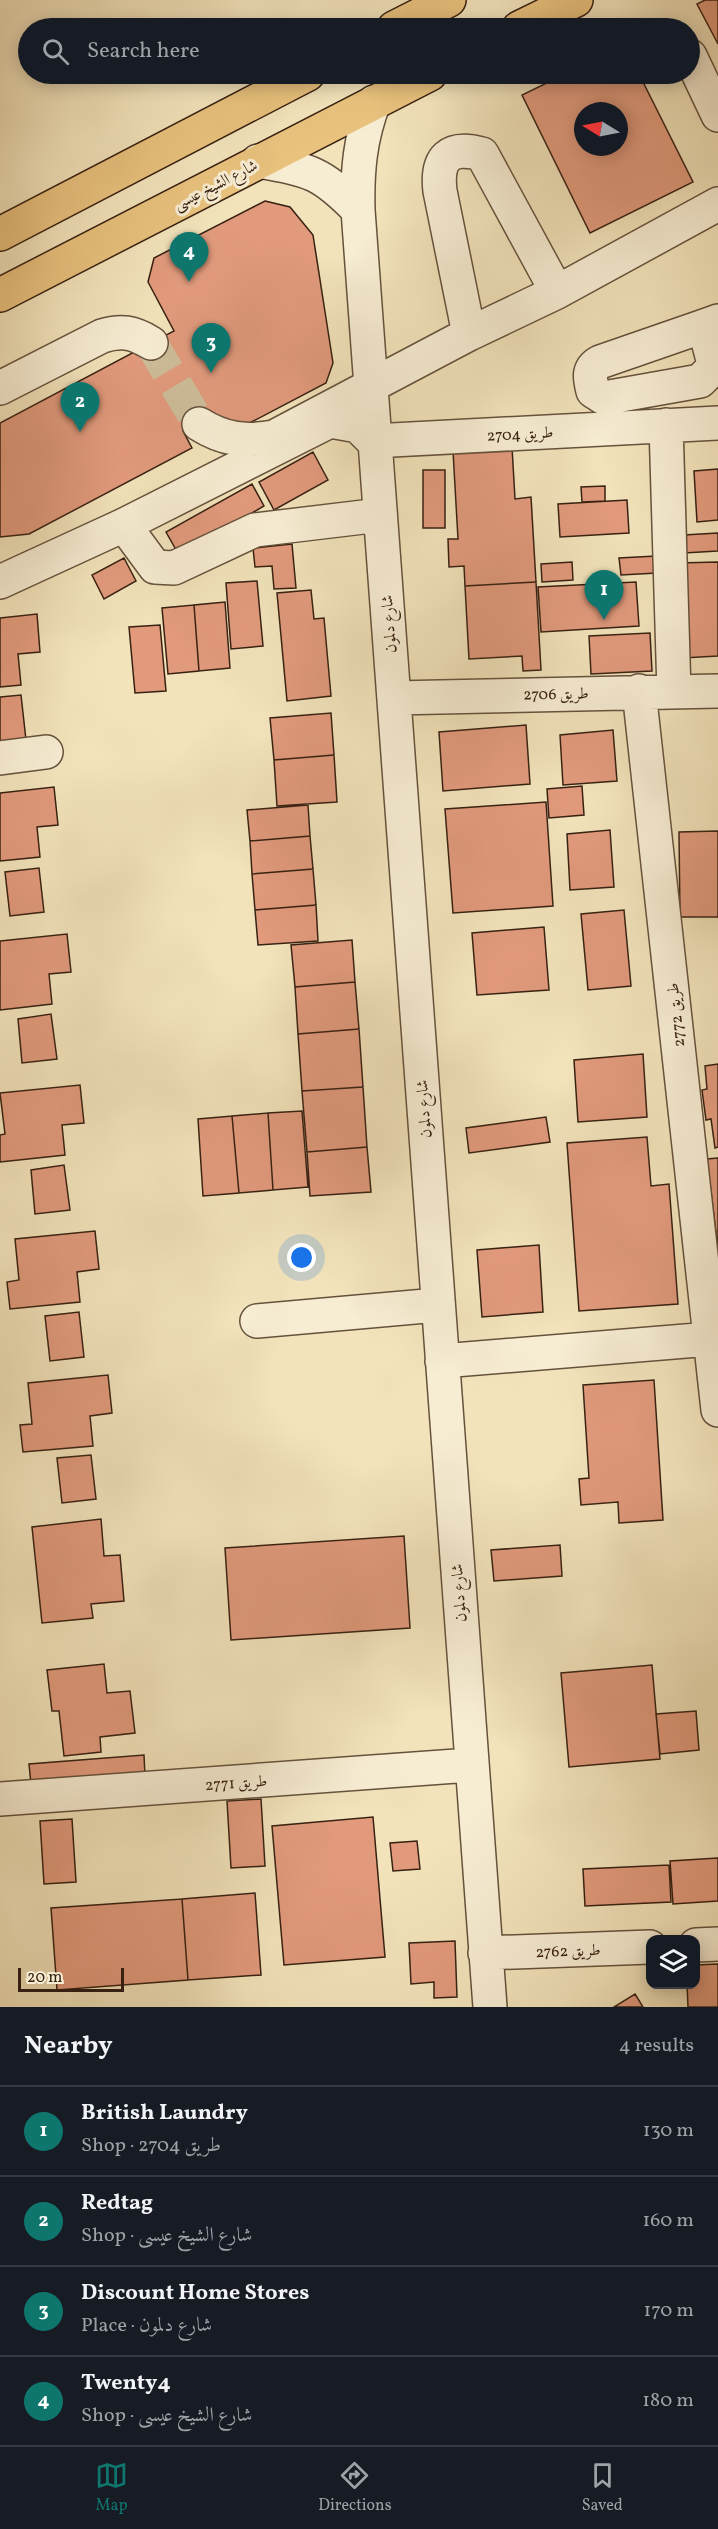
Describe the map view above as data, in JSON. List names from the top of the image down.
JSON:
{
  "streets": {
    "main road": ["شارع الشيخ عيسى"],
    "street": [
      "طريق 2704",
      "شارع دلمون",
      "طريق 2706",
      "طريق 2772",
      "طريق 2771",
      "طريق 2762"
    ]
  },
  "crossings": [
    ["شارع الشيخ عيسى", "شارع دلمون"],
    ["طريق 2704", "شارع دلمون"],
    ["شارع دلمون", "طريق 2706"],
    ["شارع دلمون", "طريق 2771"],
    ["شارع دلمون", "طريق 2762"],
    ["طريق 2706", "طريق 2772"]
  ],
  "scale_bar": "20 m",
  "north": "left",
  "page": {
    "search": "Search here",
    "pins": [
      "4",
      "3",
      "2",
      "1"
    ],
    "scale": "20 m",
    "heading": ["Nearby", "4 results"],
    "list": [
      {
        "mark": "1",
        "name": "British Laundry",
        "note": "Shop · طريق 2704",
        "value": "130 m"
      },
      {
        "mark": "2",
        "name": "Redtag",
        "note": "Shop · شارع الشيخ عيسى",
        "value": "160 m"
      },
      {
        "mark": "3",
        "name": "Discount Home Stores",
        "note": "Place · شارع دلمون",
        "value": "170 m"
      },
      {
        "mark": "4",
        "name": "Twenty4",
        "note": "Shop · شارع الشيخ عيسى",
        "value": "180 m"
      }
    ],
    "nav": ["Map", "Directions", "Saved"]
  }
}
